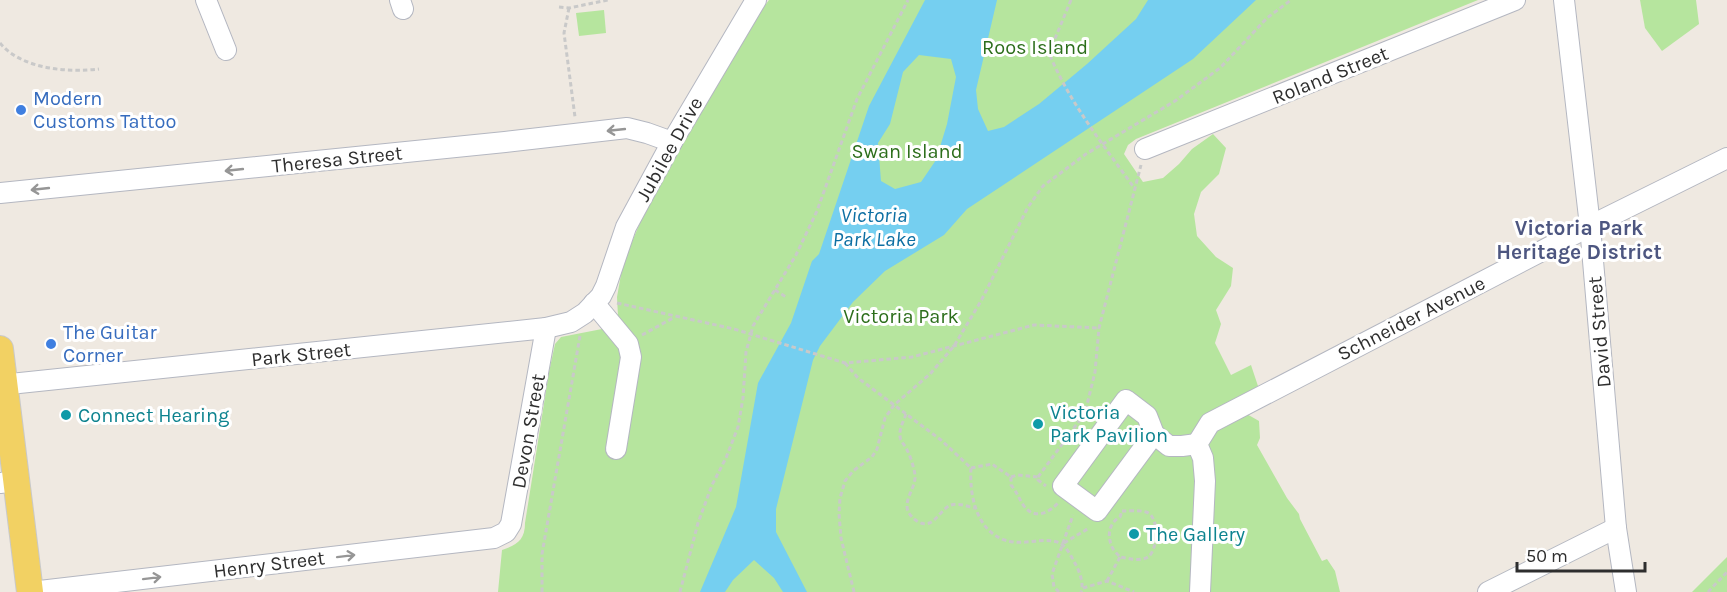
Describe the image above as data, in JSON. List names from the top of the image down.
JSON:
{
  "streets": {
    "street": [
      "Roland Street",
      "Jubilee Drive",
      "Theresa Street",
      "Schneider Avenue",
      "David Street",
      "Park Street",
      "Devon Street",
      "Henry Street"
    ]
  },
  "crossings": [
    ["Jubilee Drive", "Theresa Street"],
    ["Jubilee Drive", "Park Street"],
    ["Schneider Avenue", "David Street"],
    ["Park Street", "Devon Street"],
    ["Devon Street", "Henry Street"]
  ],
  "one_way": ["Theresa Street", "Henry Street"],
  "districts": ["Victoria Park Heritage District"],
  "water": ["Victoria Park Lake"],
  "parks": ["Roos Island", "Swan Island", "Victoria Park"],
  "places": [
    "Modern Customs Tattoo",
    "The Guitar Corner",
    "Connect Hearing",
    "Victoria Park Pavilion",
    "The Gallery"
  ],
  "scale_bar": "50 m"
}
